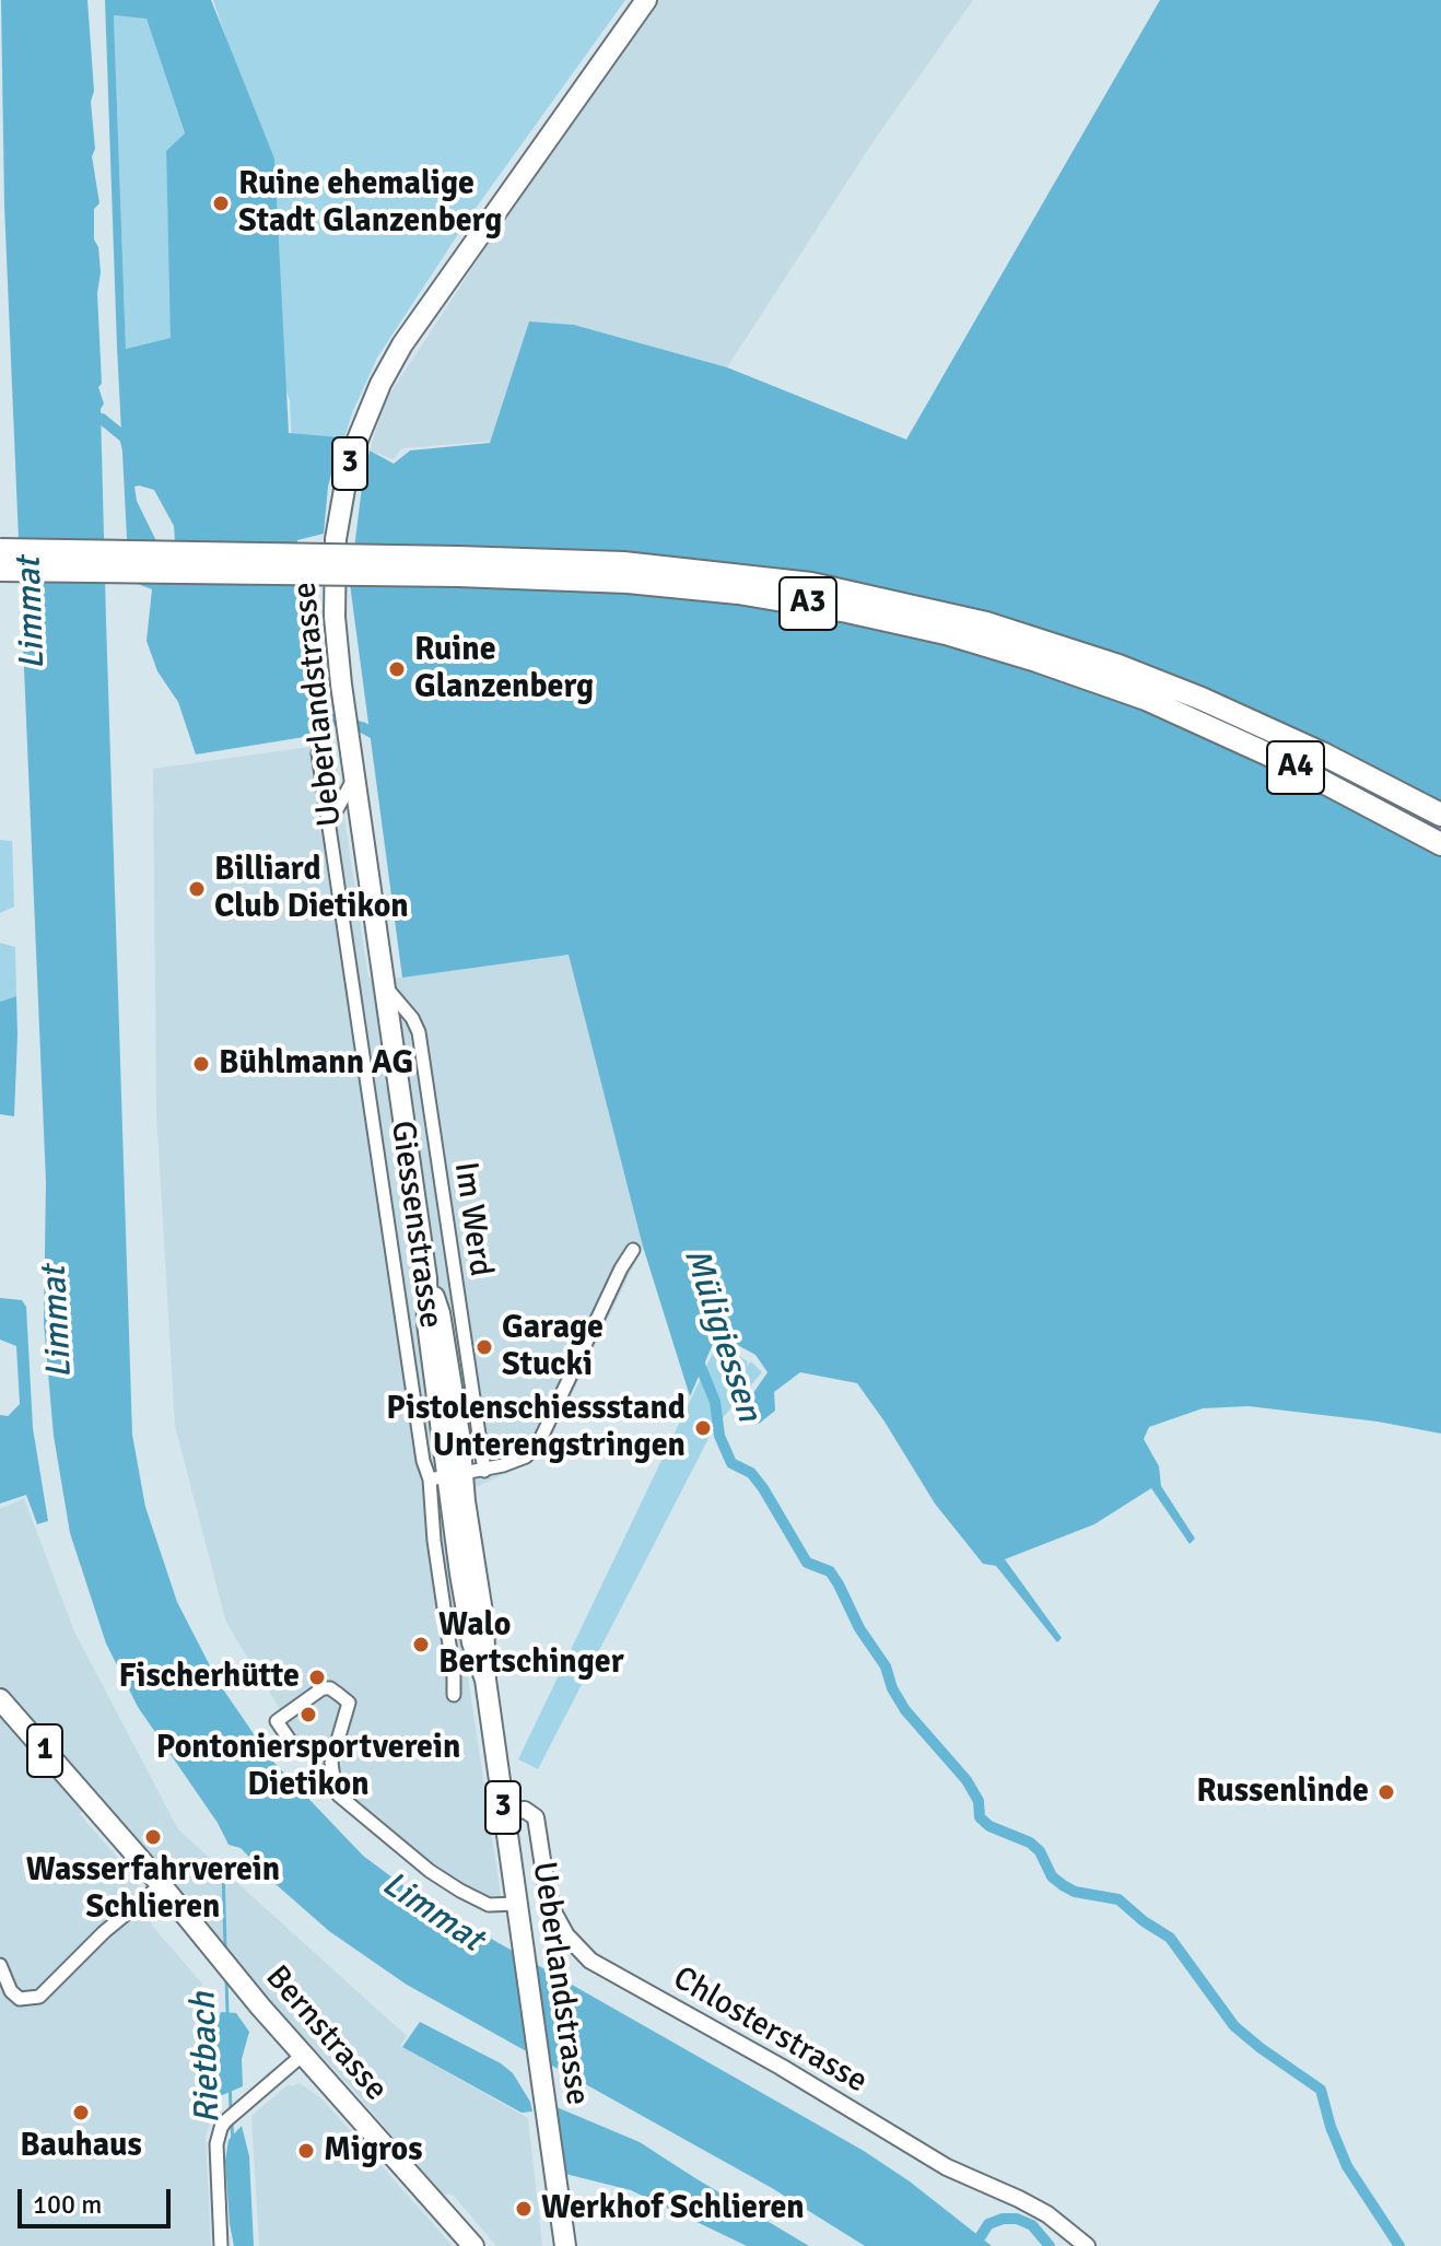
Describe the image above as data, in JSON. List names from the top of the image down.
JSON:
{
  "streets": {
    "highway": ["A3", "A4"],
    "main road": [
      "3",
      "Ueberlandstrasse",
      "1",
      "Bernstrasse"
    ],
    "street": ["Im Werd", "Giessenstrasse", "Chlosterstrasse"]
  },
  "crossings": [
    ["A3", "A4"],
    ["Ueberlandstrasse", "Im Werd"],
    ["Ueberlandstrasse", "Giessenstrasse"],
    ["Ueberlandstrasse", "Chlosterstrasse"]
  ],
  "water": ["Limmat", "Müligiessen", "Rietbach"],
  "places": [
    "Ruine ehemalige Stadt Glanzenberg",
    "Ruine Glanzenberg",
    "Billiard Club Dietikon",
    "Bühlmann AG",
    "Garage Stucki",
    "Pistolenschiessstand Unterengstringen",
    "Walo Bertschinger",
    "Fischerhütte",
    "Pontoniersportverein Dietikon",
    "Russenlinde",
    "Wasserfahrverein Schlieren",
    "Bauhaus",
    "Migros",
    "Werkhof Schlieren"
  ],
  "scale_bar": "100 m"
}
